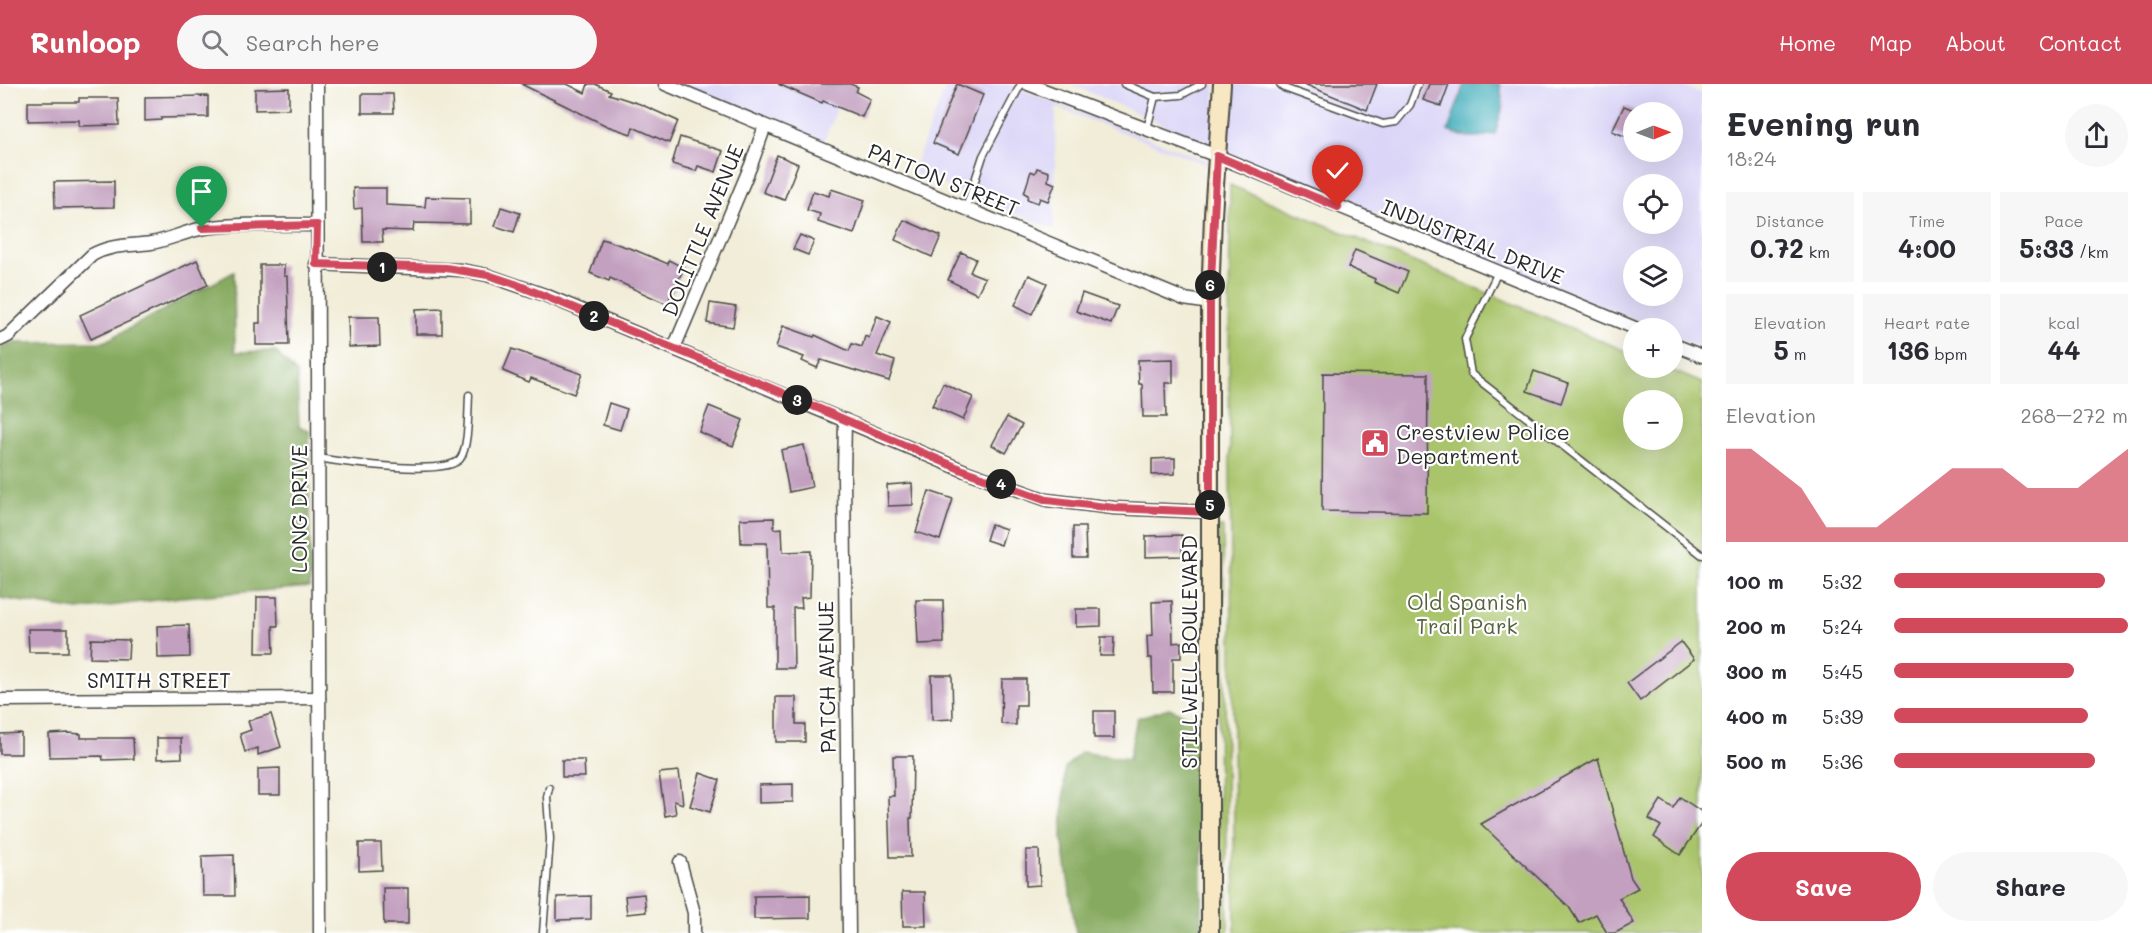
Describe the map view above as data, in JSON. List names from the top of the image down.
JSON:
{
  "streets": {
    "street": [
      "PATTON STREET",
      "DOLITTLE AVENUE",
      "INDUSTRIAL DRIVE",
      "LONG DRIVE",
      "STILLWELL BOULEVARD",
      "PATCH AVENUE",
      "SMITH STREET"
    ]
  },
  "crossings": [
    ["PATTON STREET", "DOLITTLE AVENUE"],
    ["PATTON STREET", "STILLWELL BOULEVARD"],
    ["INDUSTRIAL DRIVE", "STILLWELL BOULEVARD"],
    ["LONG DRIVE", "SMITH STREET"]
  ],
  "parks": ["Old Spanish Trail Park"],
  "places": {
    "public building": ["Crestview Police Department"]
  },
  "north": "right",
  "page": {
    "header": "Runloop",
    "search": "Search here",
    "nav": [
      "Home",
      "Map",
      "About",
      "Contact"
    ],
    "heading": ["Evening run", "18:24"],
    "map_buttons": ["+", "−"],
    "stats": [
      ["Distance", "0.72 km"],
      ["Time", "4:00"],
      ["Pace", "5:33 /km"],
      ["Elevation", "5 m"],
      ["Heart rate", "136 bpm"],
      ["kcal", "44"]
    ],
    "pins": [
      "1",
      "6",
      "2",
      "3",
      "4",
      "5"
    ],
    "chart": ["Elevation", "268–272 m"],
    "list": [
      {
        "name": "100 m",
        "note": "5:32"
      },
      {
        "name": "200 m",
        "note": "5:24"
      },
      {
        "name": "300 m",
        "note": "5:45"
      },
      {
        "name": "400 m",
        "note": "5:39"
      },
      {
        "name": "500 m",
        "note": "5:36"
      }
    ],
    "buttons": ["Save", "Share"]
  }
}
